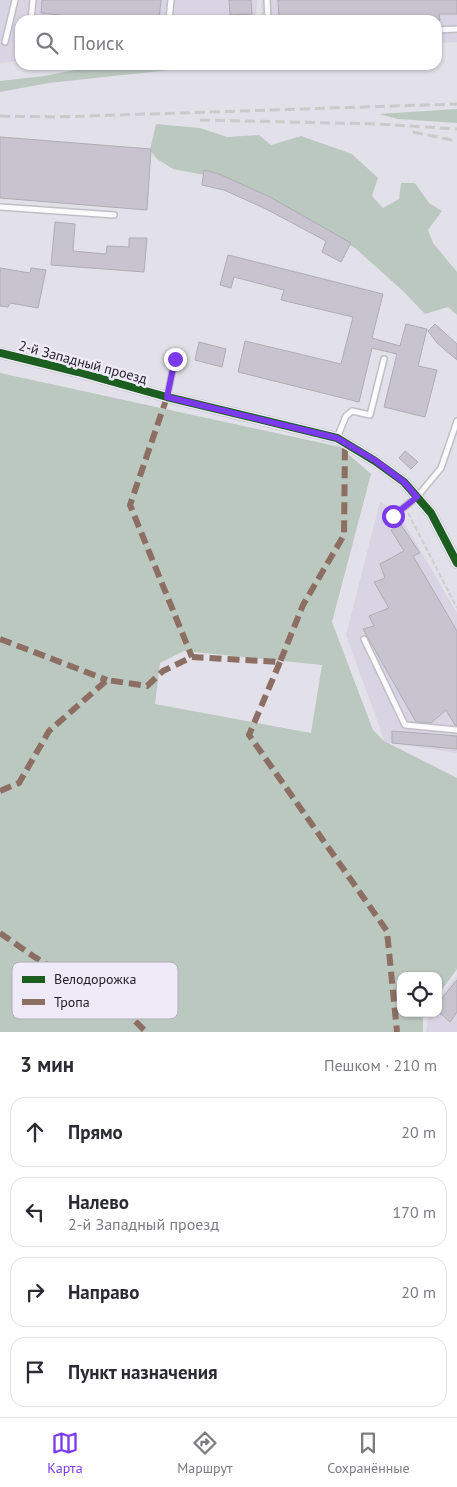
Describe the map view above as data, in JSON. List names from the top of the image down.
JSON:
{
  "streets": {
    "street": ["2-й Западный проезд"]
  },
  "legend": ["Велодорожка", "Тропа"],
  "page": {
    "search": "Поиск",
    "heading": ["3 мин", "Пешком · 210 m"],
    "list": [
      ["Прямо", "20 m"],
      ["Налево", "2-й Западный проезд", "170 m"],
      ["Направо", "20 m"],
      "Пункт назначения"
    ],
    "nav": ["Карта", "Маршрут", "Сохранённые"]
  }
}
